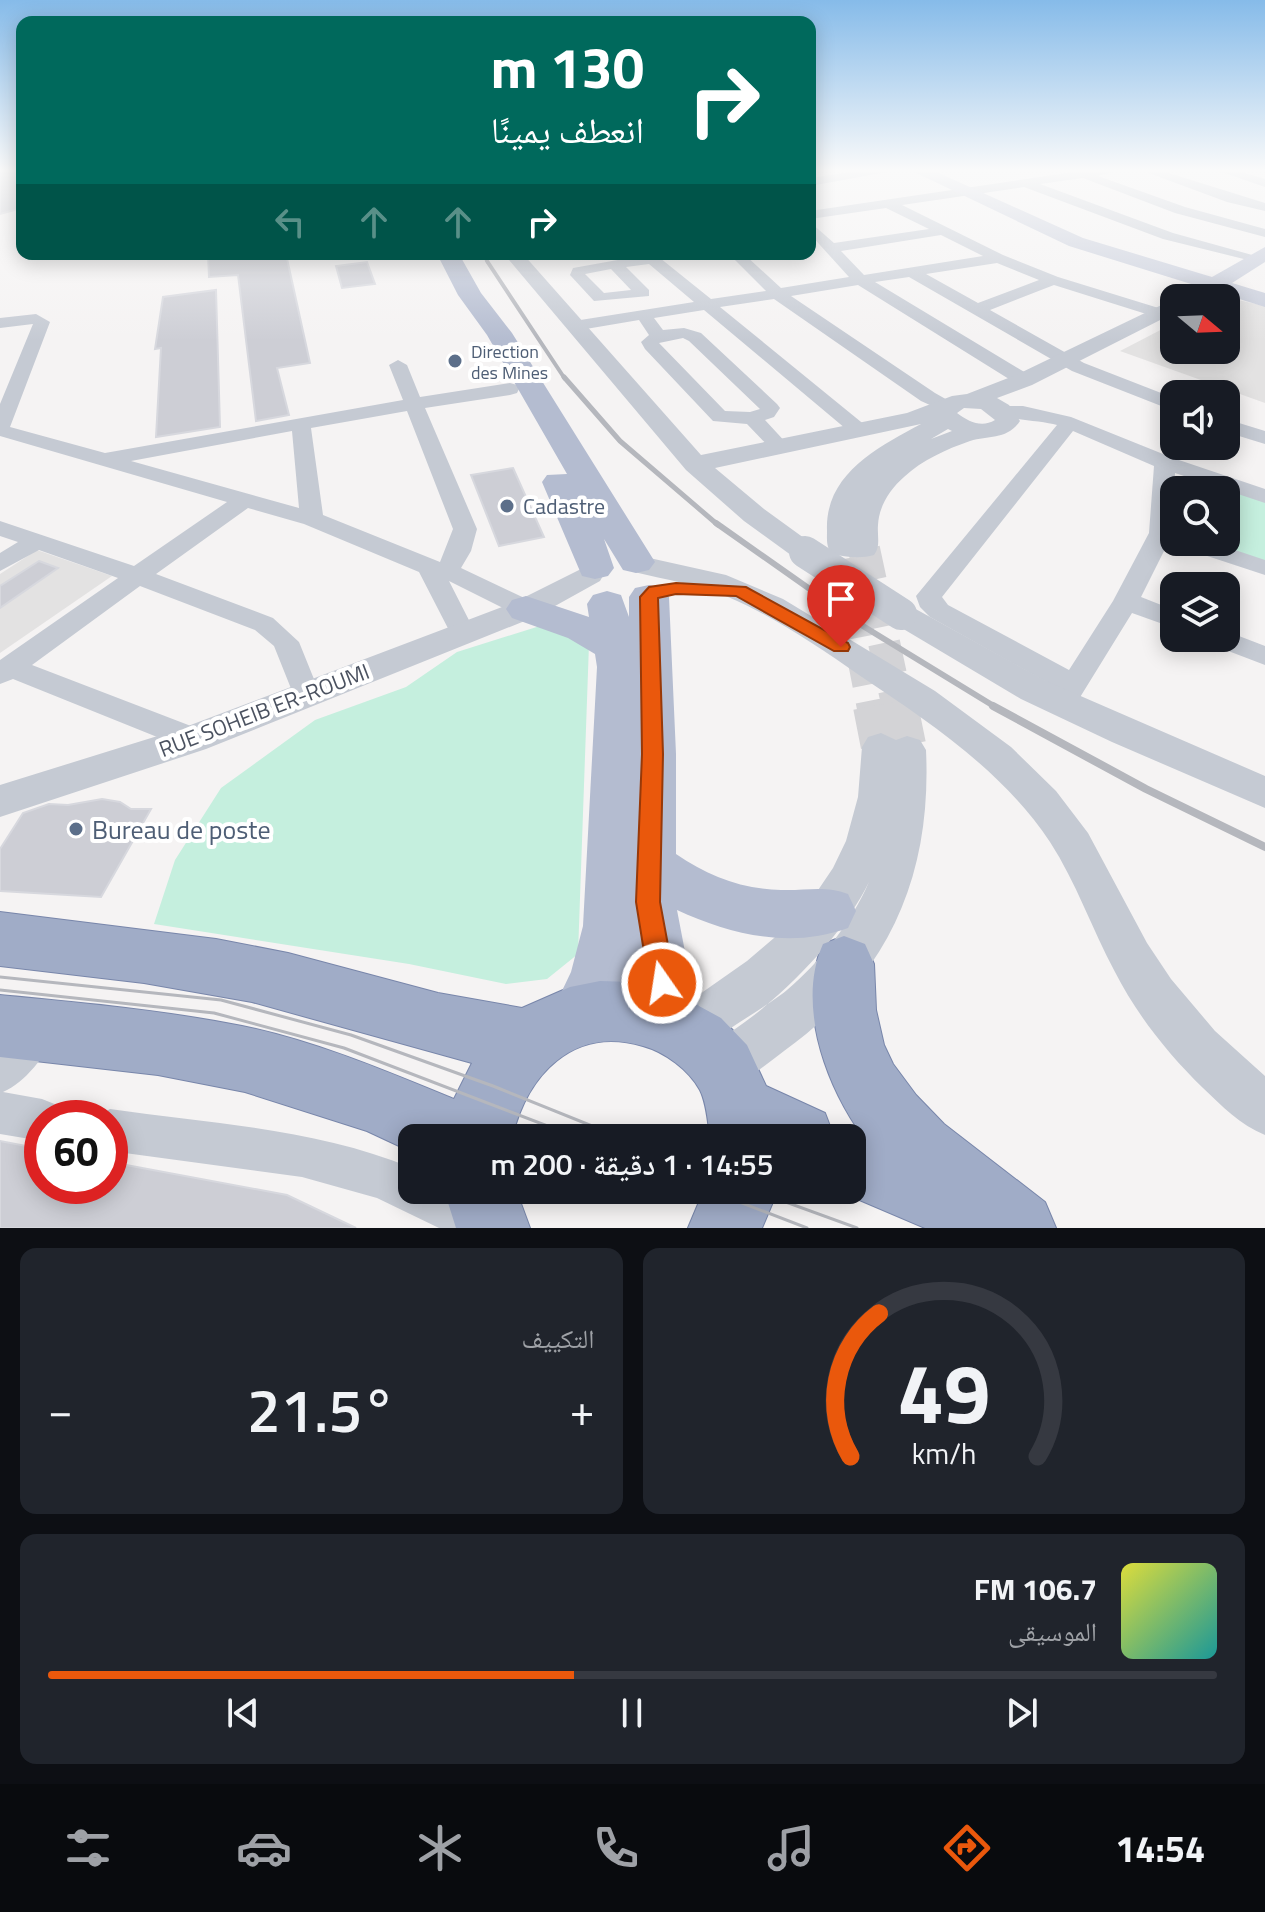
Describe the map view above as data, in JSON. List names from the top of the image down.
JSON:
{
  "streets": {
    "street": ["RUE SOHEIB ER-ROUMI"]
  },
  "places": ["Direction des Mines", "Cadastre", "Bureau de poste"],
  "north": "right",
  "page": {
    "turn": ["130 m", "انعطف يمينًا"],
    "limit": "60",
    "trip": "14:55 · 1 دقيقة · 200 m",
    "tile": "التكييف",
    "heat": ["−", "21.5°", "+"],
    "song": ["106.7 FM", "الموسيقى"],
    "tabs": "14:54",
    "gauge": ["49", "km/h"]
  }
}
